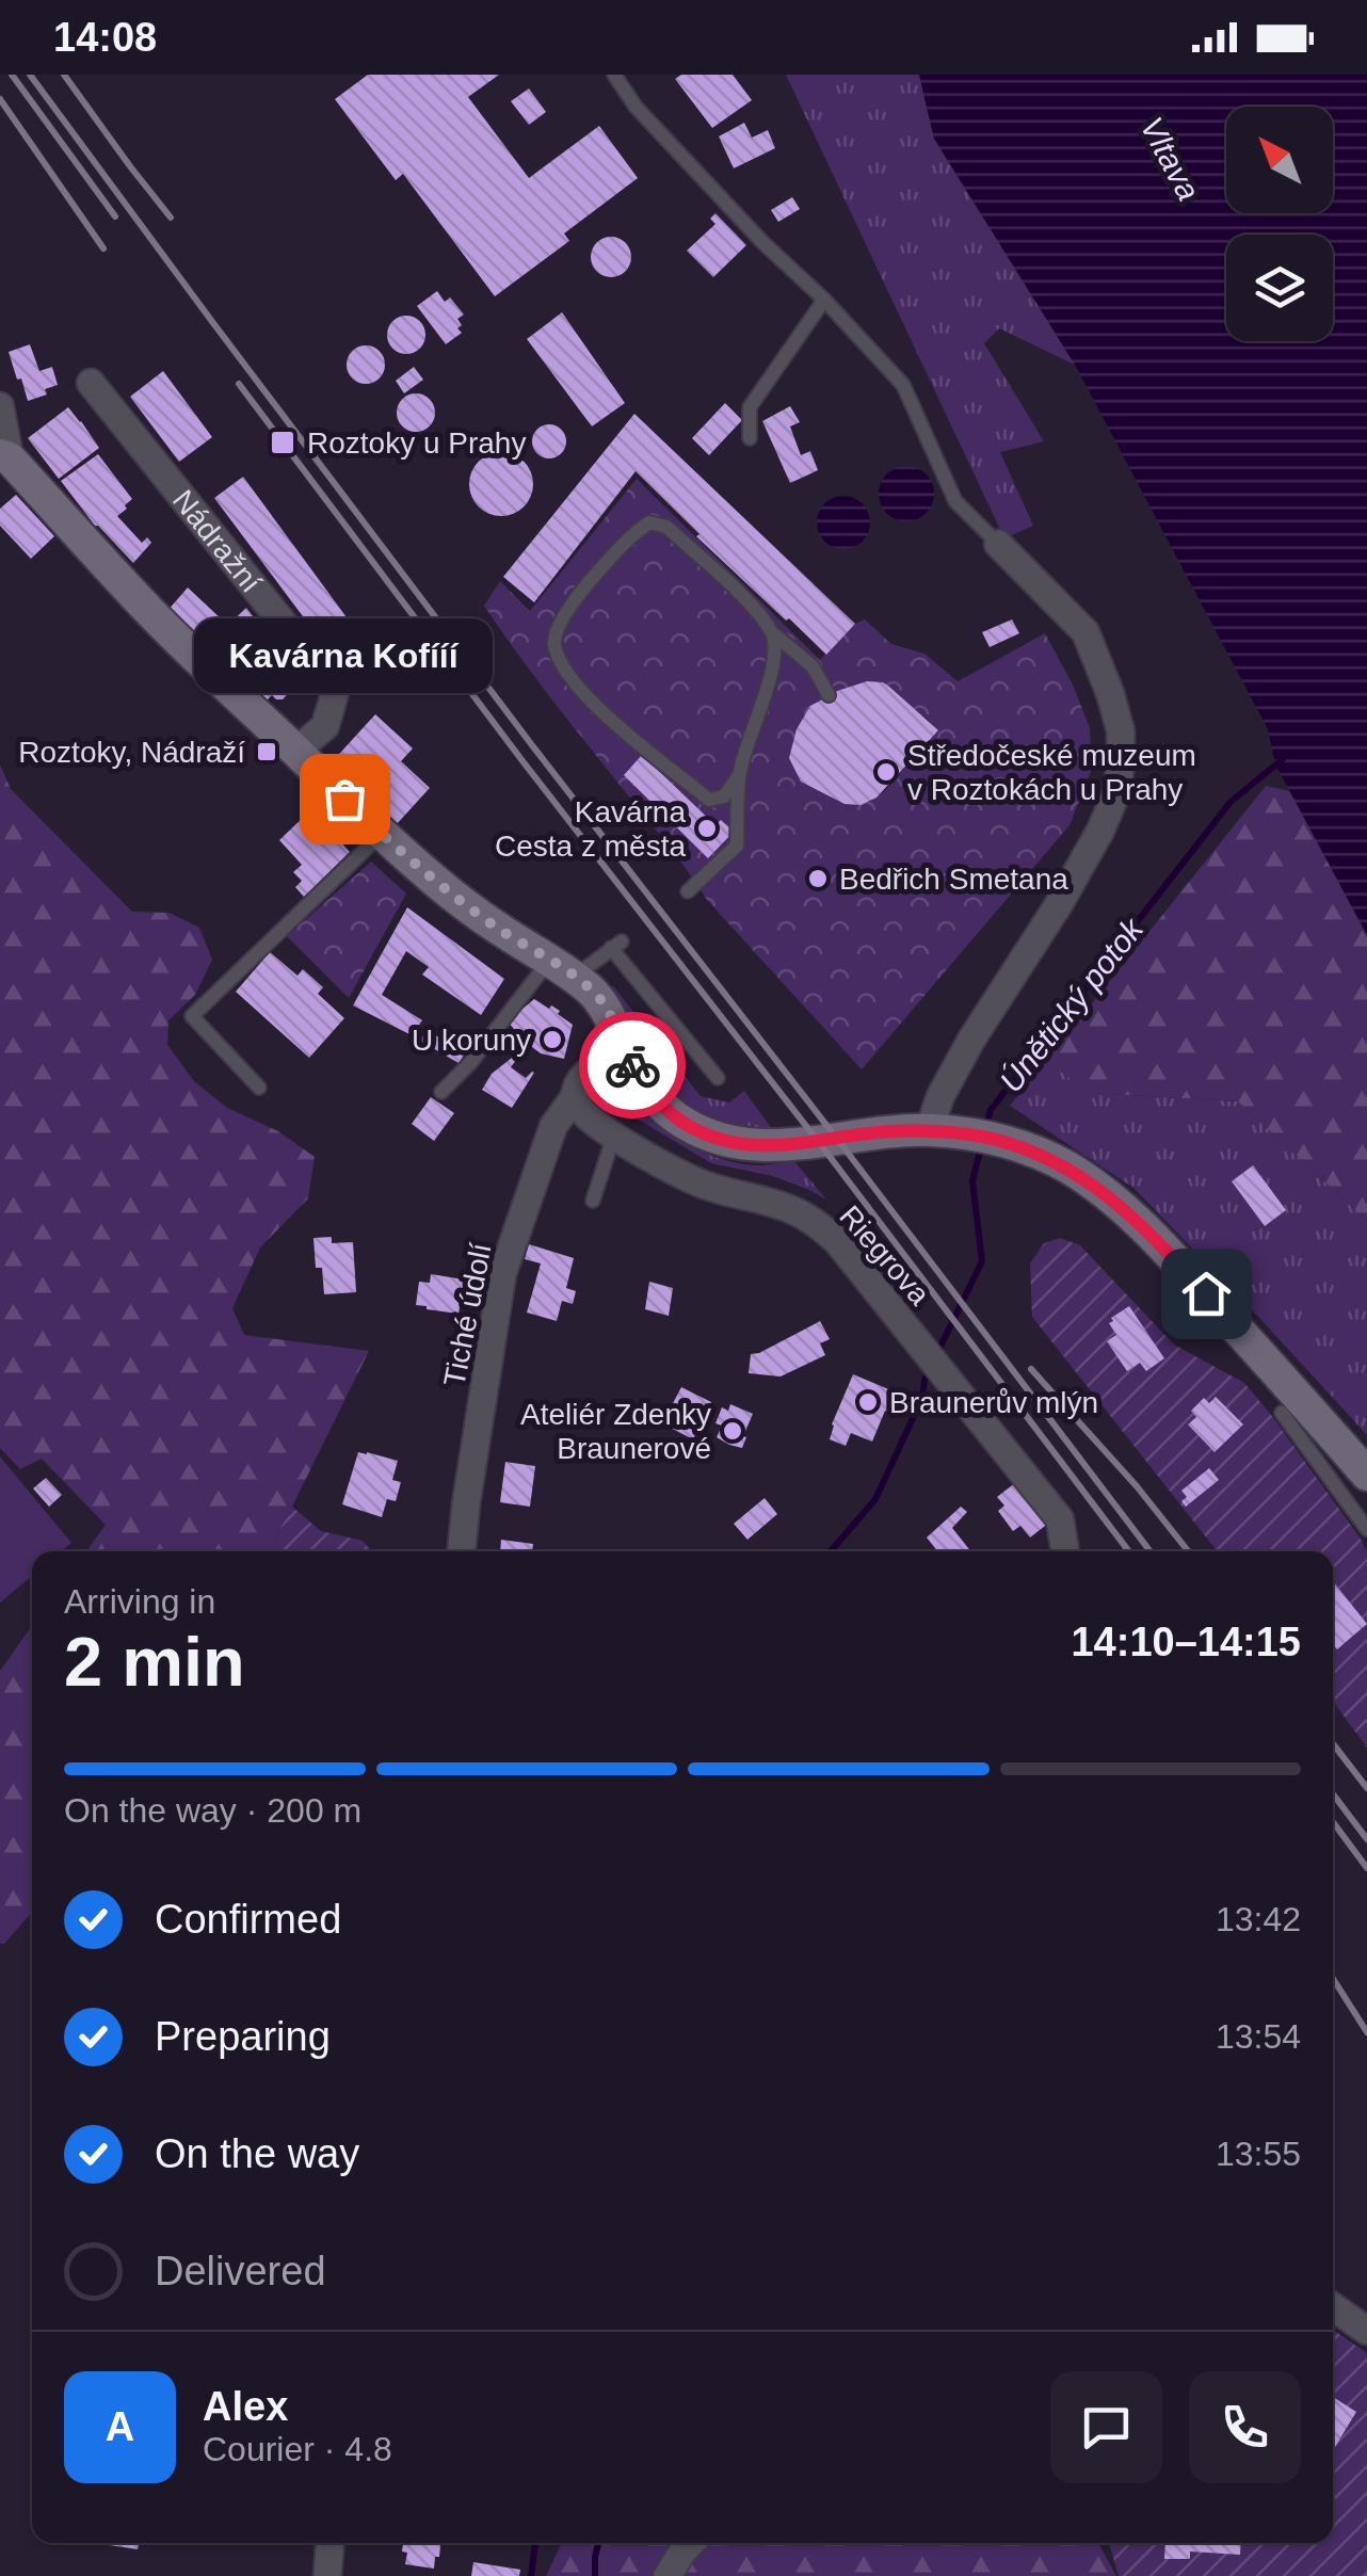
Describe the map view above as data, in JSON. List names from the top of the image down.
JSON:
{
  "streets": {
    "street": ["Nádražní", "Riegrova", "Tiché údolí"]
  },
  "crossings": [
    ["Riegrova", "Tiché údolí"]
  ],
  "water": ["Vltava", "Únětický potok"],
  "places": {
    "transit": ["Roztoky u Prahy", "Roztoky, Nádraží"],
    "other": [
      "Středočeské muzeum v Roztokách u Prahy",
      "Kavárna Kofííí",
      "Kavárna Cesta z města",
      "Bedřich Smetana",
      "U koruny",
      "Braunerův mlýn",
      "Ateliér Zdenky Braunerové"
    ]
  },
  "north": "top left",
  "page": {
    "status": "14:08",
    "bubble": "Kavárna Kofííí",
    "heading": ["2 min", "Arriving in", "14:10–14:15"],
    "panel": ["Alex", "Courier · 4.8"],
    "bar": "On the way · 200 m",
    "list": [
      ["Confirmed", "13:42"],
      ["Preparing", "13:54"],
      ["On the way", "13:55"],
      "Delivered"
    ],
    "round": "A"
  }
}
